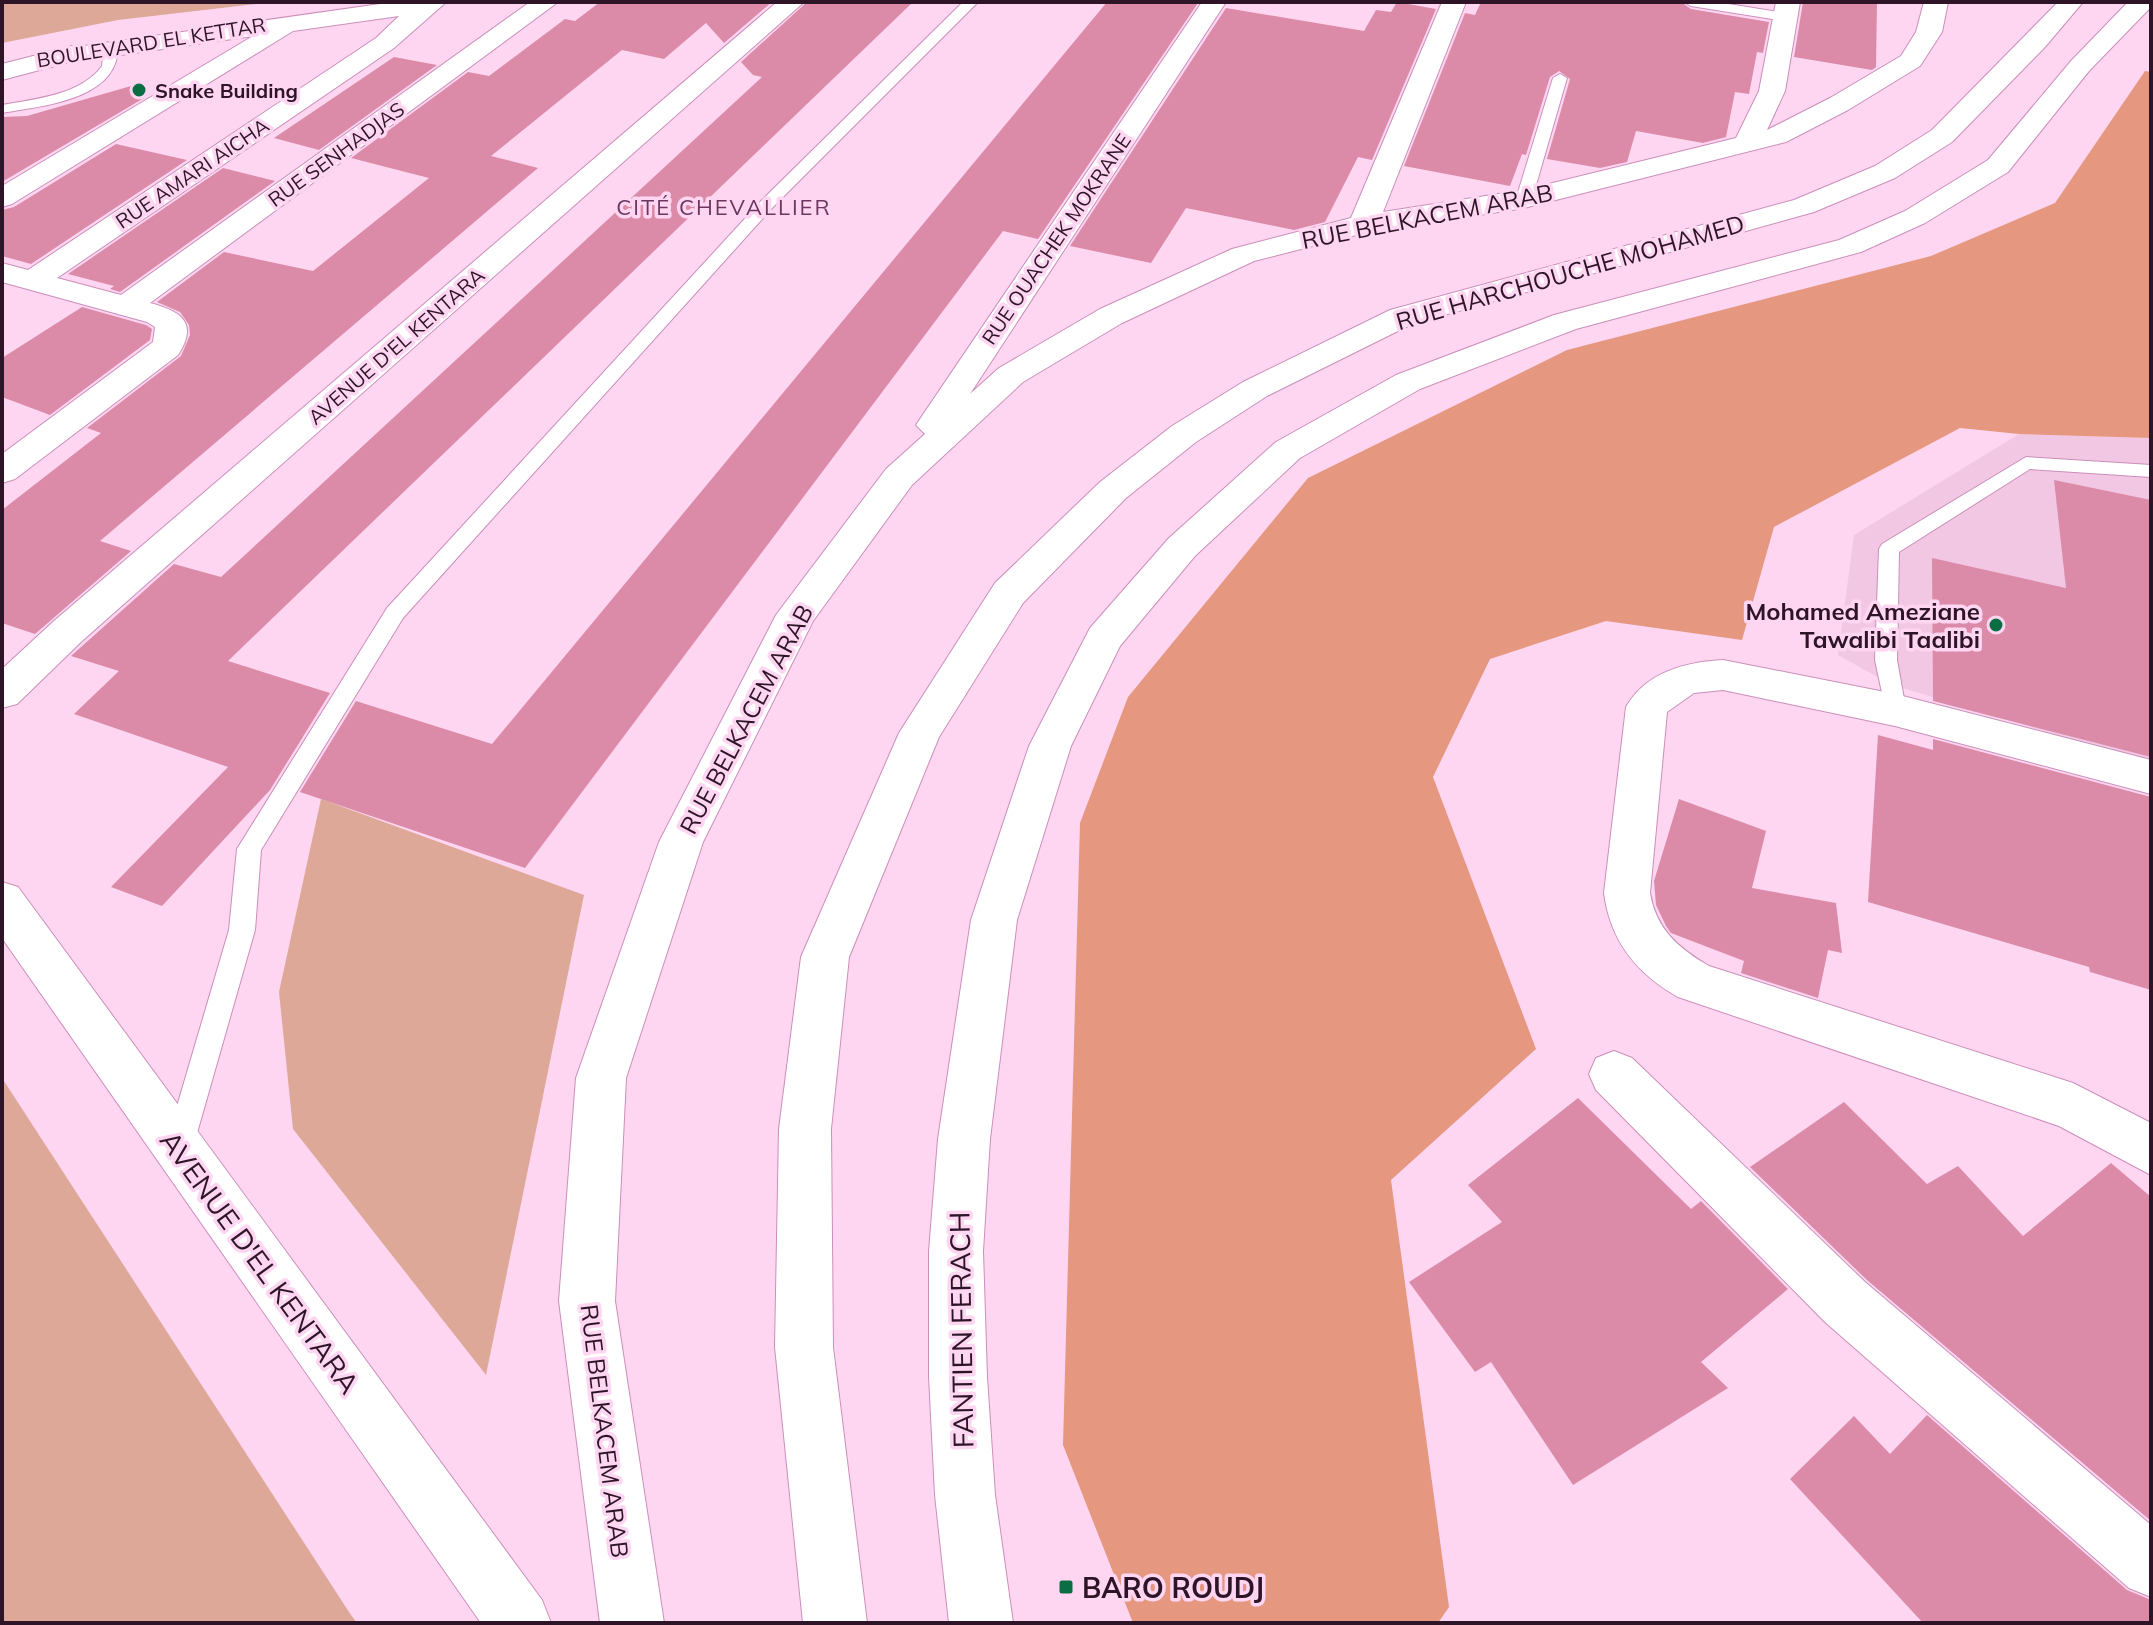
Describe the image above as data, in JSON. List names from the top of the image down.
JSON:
{
  "streets": {
    "street": [
      "BOULEVARD EL KETTAR",
      "RUE SENHADJAS",
      "RUE AMARI AICHA",
      "RUE BELKACEM ARAB",
      "RUE OUACHEK MOKRANE",
      "RUE HARCHOUCHE MOHAMED",
      "AVENUE D'EL KENTARA",
      "FANTIEN FERACH"
    ]
  },
  "crossings": [
    ["BOULEVARD EL KETTAR", "RUE AMARI AICHA"],
    ["RUE BELKACEM ARAB", "RUE OUACHEK MOKRANE"],
    ["RUE HARCHOUCHE MOHAMED", "FANTIEN FERACH"]
  ],
  "districts": ["CITÉ CHEVALLIER"],
  "places": {
    "other": ["Snake Building", "Mohamed Ameziane Tawalibi Taalibi"],
    "transit": ["BARO ROUDJ"]
  }
}
